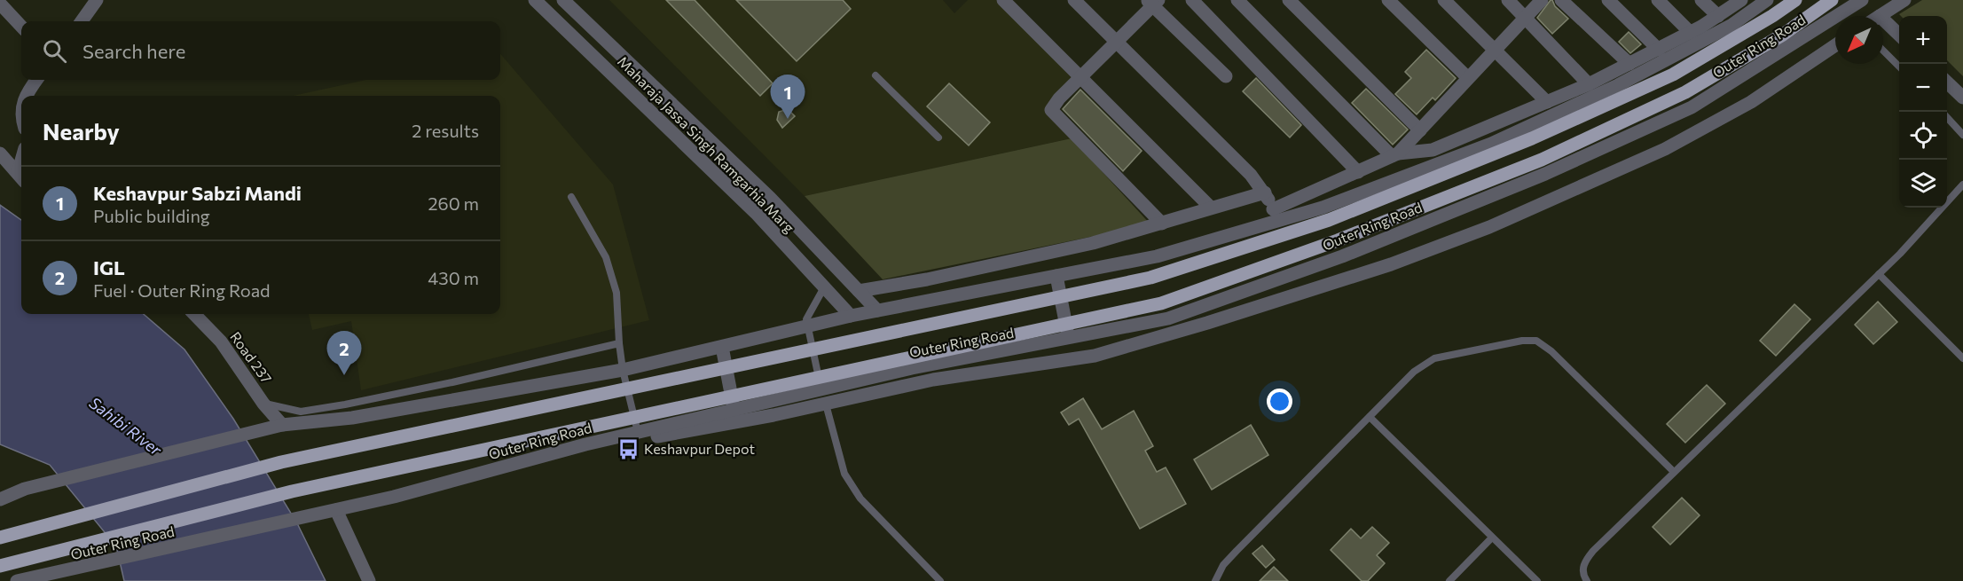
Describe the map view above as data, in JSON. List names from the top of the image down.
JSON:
{
  "streets": {
    "main road": ["Outer Ring Road"],
    "street": ["Maharaja Jassa Singh Ramgarhia Marg", "Road 237"]
  },
  "water": ["Sahibi River"],
  "places": {
    "bus stop": ["Keshavpur Depot"]
  },
  "north": "bottom left",
  "page": {
    "map_buttons": ["+", "−"],
    "search": "Search here",
    "pins": ["1", "2"],
    "heading": ["Nearby", "2 results"],
    "list": [
      {
        "mark": "1",
        "name": "Keshavpur Sabzi Mandi",
        "note": "Public building",
        "value": "260 m"
      },
      {
        "mark": "2",
        "name": "IGL",
        "note": "Fuel · Outer Ring Road",
        "value": "430 m"
      }
    ]
  }
}
